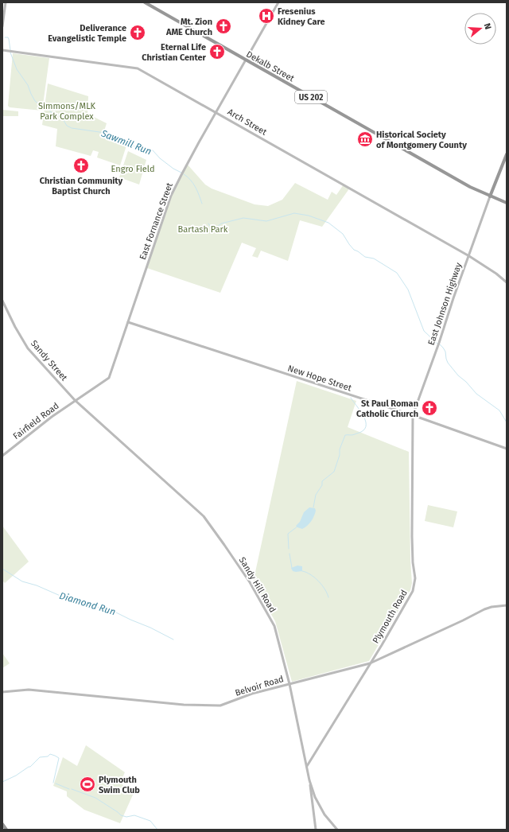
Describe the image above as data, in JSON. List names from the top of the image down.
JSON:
{
  "streets": {
    "highway": ["Dekalb Street", "US 202"],
    "street": [
      "Arch Street",
      "East Fornance Street",
      "East Johnson Highway",
      "Sandy Street",
      "New Hope Street",
      "Fairfield Road",
      "Sandy Hill Road",
      "Plymouth Road",
      "Belvoir Road"
    ]
  },
  "crossings": [
    ["Dekalb Street", "US 202"],
    ["Dekalb Street", "East Fornance Street"],
    ["Dekalb Street", "East Johnson Highway"],
    ["US 202", "East Johnson Highway"],
    ["Arch Street", "East Fornance Street"],
    ["Arch Street", "East Johnson Highway"],
    ["East Fornance Street", "New Hope Street"],
    ["East Fornance Street", "Fairfield Road"],
    ["East Johnson Highway", "New Hope Street"],
    ["East Johnson Highway", "Plymouth Road"],
    ["Sandy Street", "Fairfield Road"],
    ["Sandy Street", "Sandy Hill Road"],
    ["New Hope Street", "Plymouth Road"],
    ["Fairfield Road", "Sandy Hill Road"],
    ["Sandy Hill Road", "Plymouth Road"],
    ["Sandy Hill Road", "Belvoir Road"],
    ["Plymouth Road", "Belvoir Road"]
  ],
  "water": ["Sawmill Run", "Diamond Run"],
  "parks": ["Simmons/MLK Park Complex", "Engro Field", "Bartash Park"],
  "places": {
    "hospital": ["Fresenius Kidney Care"],
    "church": [
      "Mt. Zion AME Church",
      "Deliverance Evangelistic Temple",
      "Eternal Life Christian Center",
      "Christian Community Baptist Church",
      "St Paul Roman Catholic Church"
    ],
    "museum": ["Historical Society of Montgomery County"],
    "sports": ["Plymouth Swim Club"]
  },
  "north": "right"
}
